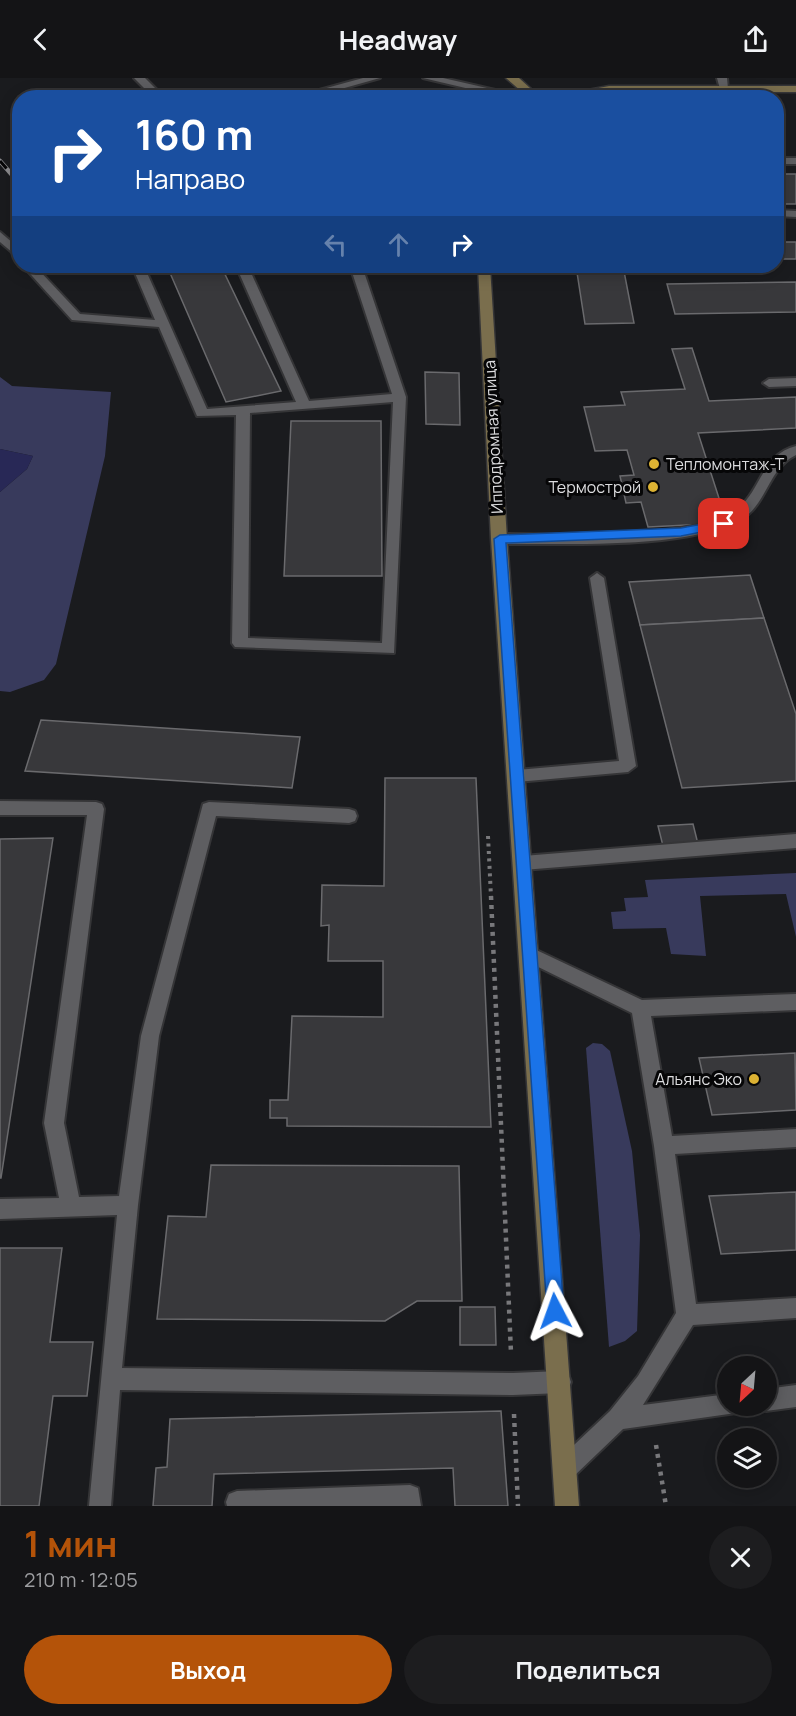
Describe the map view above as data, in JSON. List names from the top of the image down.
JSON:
{
  "streets": {
    "main road": ["Ипподромная улица"]
  },
  "places": ["Тепломонтаж-Т", "Термострой", "Альянс Эко"],
  "north": "bottom left",
  "page": {
    "header": "Headway",
    "turn": ["160 m", "Направо"],
    "heading": ["1 мин", "210 m · 12:05"],
    "buttons": ["Выход", "Поделиться"]
  }
}
